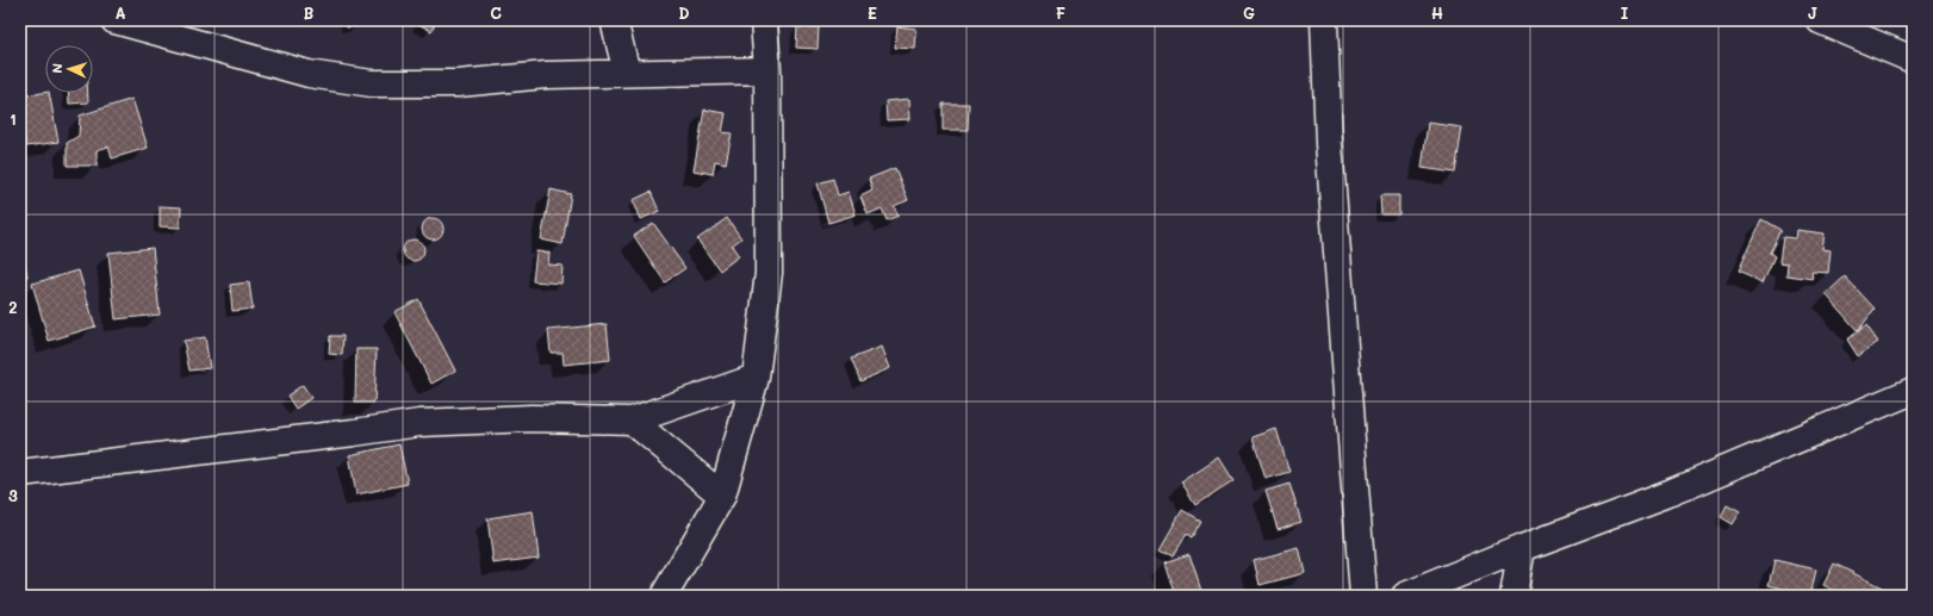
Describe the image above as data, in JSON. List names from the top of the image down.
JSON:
{
  "north": "left",
  "grid": {
    "columns": [
      "A",
      "B",
      "C",
      "D",
      "E",
      "F",
      "G",
      "H",
      "I",
      "J"
    ],
    "rows": ["1", "2", "3"]
  }
}
